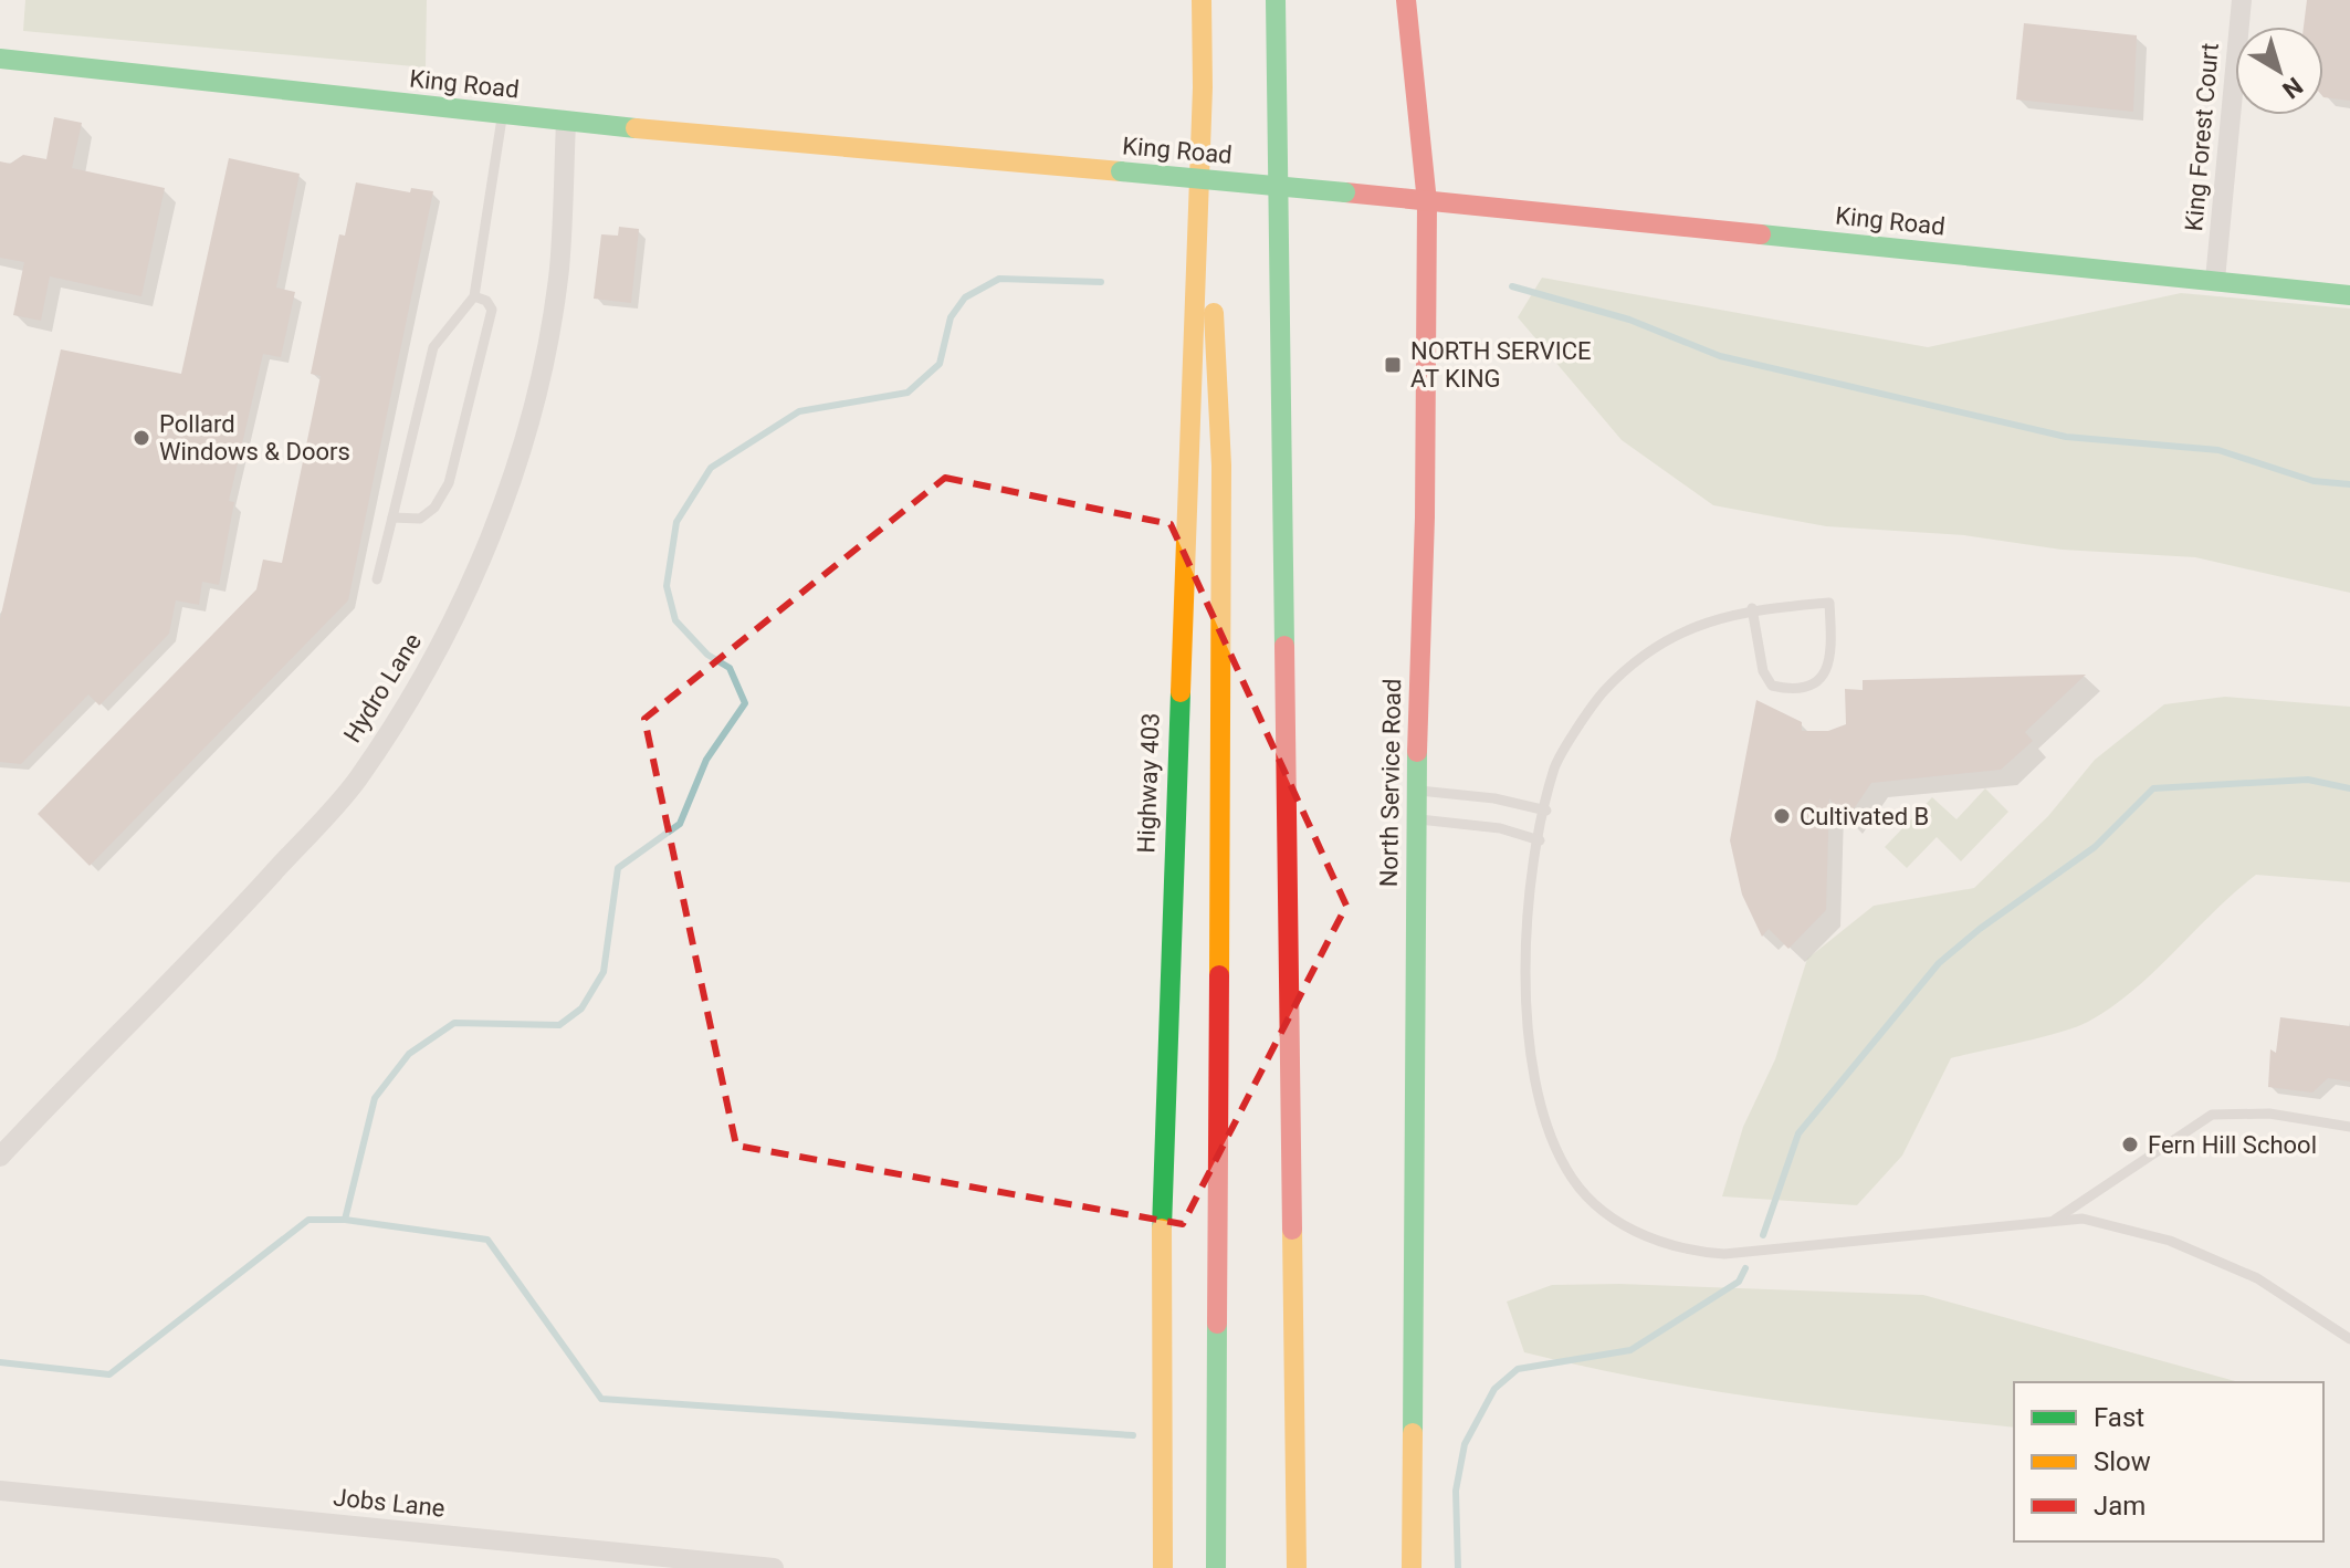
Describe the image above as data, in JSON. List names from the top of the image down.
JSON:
{
  "streets": {
    "main road": ["King Road", "Highway 403", "North Service Road"],
    "street": ["King Forest Court", "Hydro Lane", "Jobs Lane"]
  },
  "crossings": [
    ["King Road", "King Forest Court"],
    ["King Road", "Hydro Lane"],
    ["King Road", "North Service Road"]
  ],
  "places": {
    "transit": ["NORTH SERVICE AT KING"],
    "other": ["Pollard Windows & Doors", "Cultivated B", "Fern Hill School"]
  },
  "legend": ["Fast", "Slow", "Jam"],
  "north": "bottom right"
}
